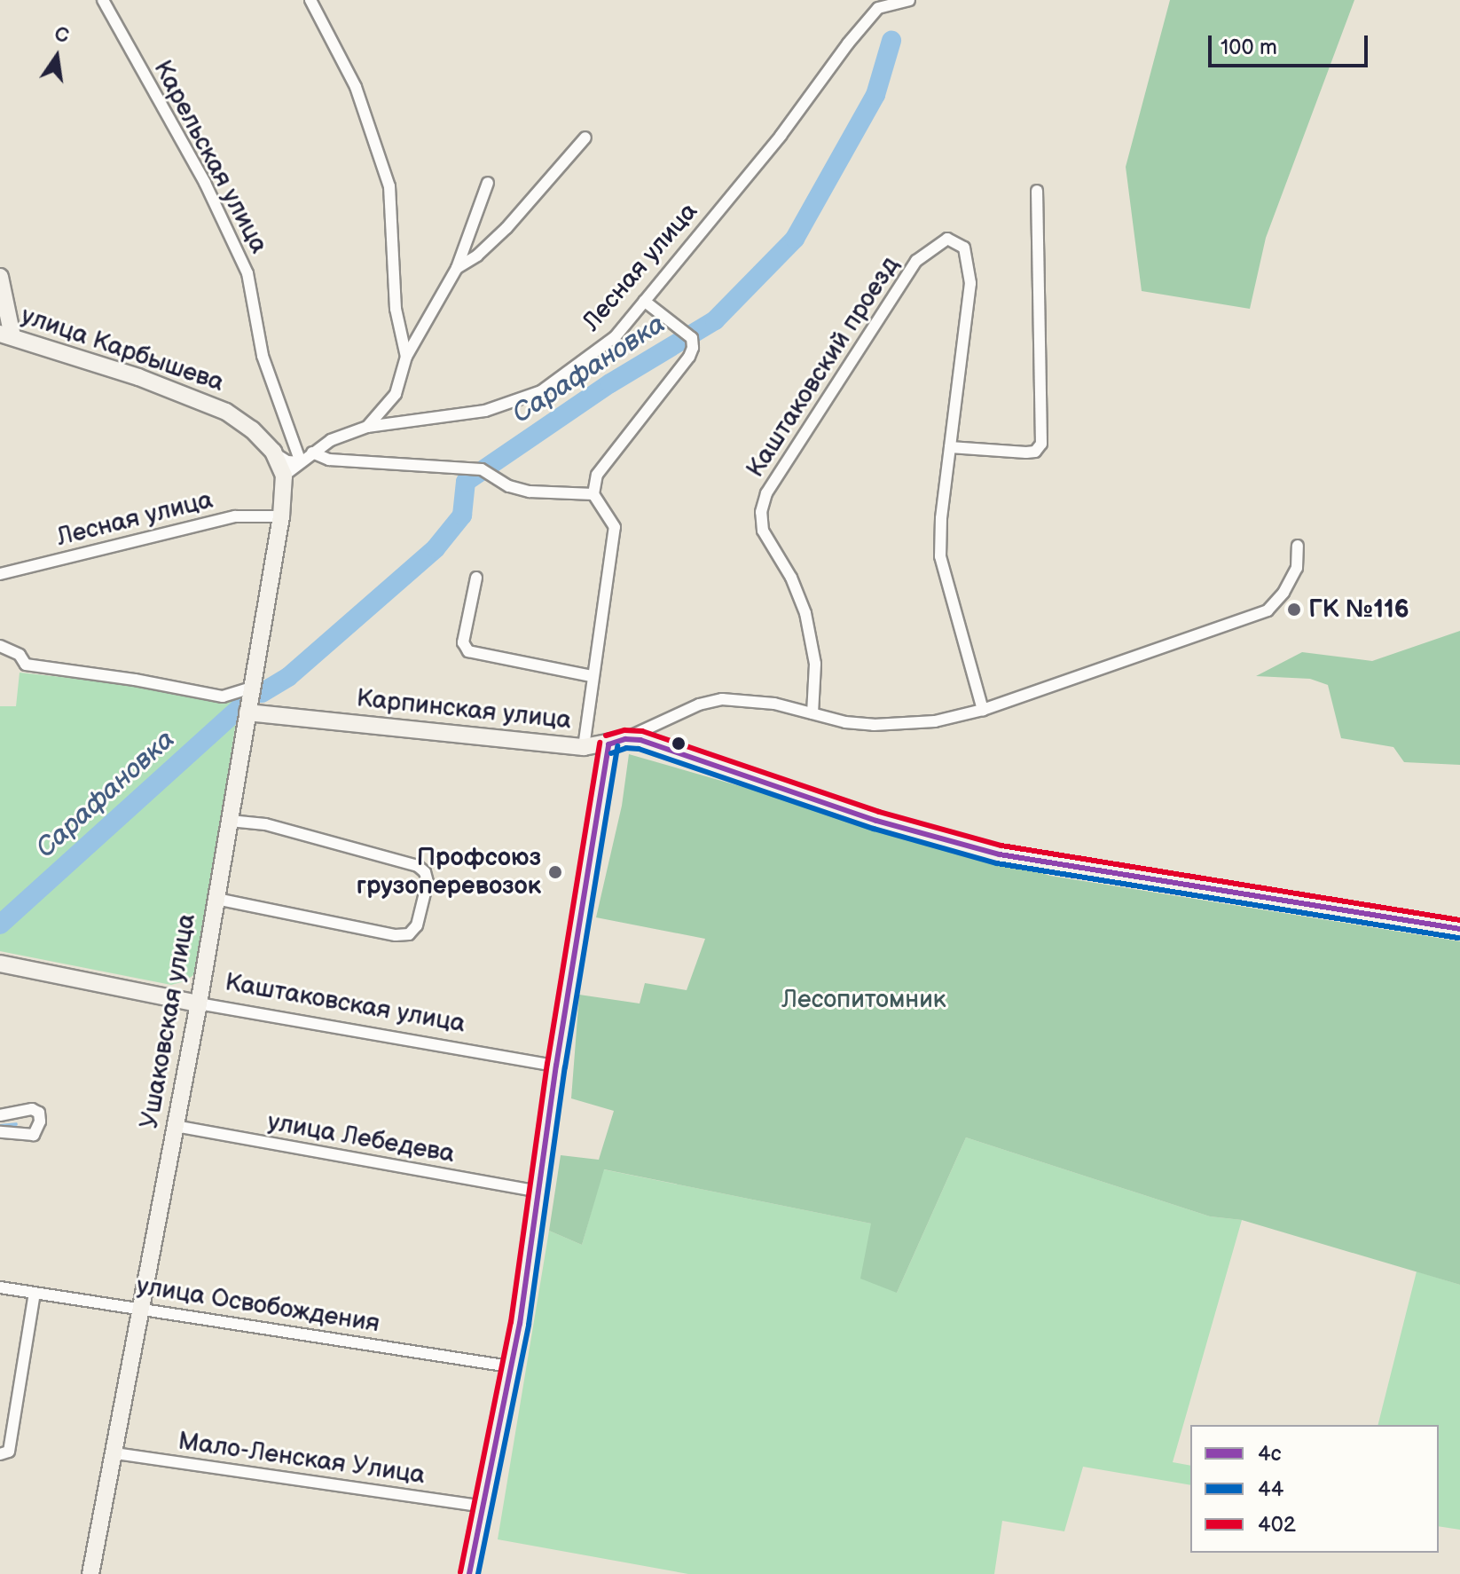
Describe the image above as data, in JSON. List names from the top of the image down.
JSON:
{
  "streets": {
    "street": [
      "Карельская улица",
      "Лесная улица",
      "улица Карбышева",
      "Каштаковский проезд",
      "Карпинская улица",
      "Каштаковская улица",
      "Ушаковская улица",
      "улица Лебедева",
      "улица Освобождения",
      "Мало-Ленская Улица"
    ]
  },
  "crossings": [
    ["Карельская улица", "Лесная улица"],
    ["Лесная улица", "улица Карбышева"],
    ["Лесная улица", "Ушаковская улица"],
    ["улица Карбышева", "Ушаковская улица"],
    ["Карпинская улица", "Ушаковская улица"],
    ["Каштаковская улица", "Ушаковская улица"],
    ["Ушаковская улица", "улица Лебедева"],
    ["Ушаковская улица", "улица Освобождения"],
    ["Ушаковская улица", "Мало-Ленская Улица"]
  ],
  "water": ["Сарафановка"],
  "parks": ["Лесопитомник"],
  "places": ["ГК №116", "Профсоюз грузоперевозок"],
  "lines": ["transit line 402", "transit line 4с", "transit line 44"],
  "legend": ["4с", "44", "402"],
  "scale_bar": "100 m",
  "north": "top"
}
